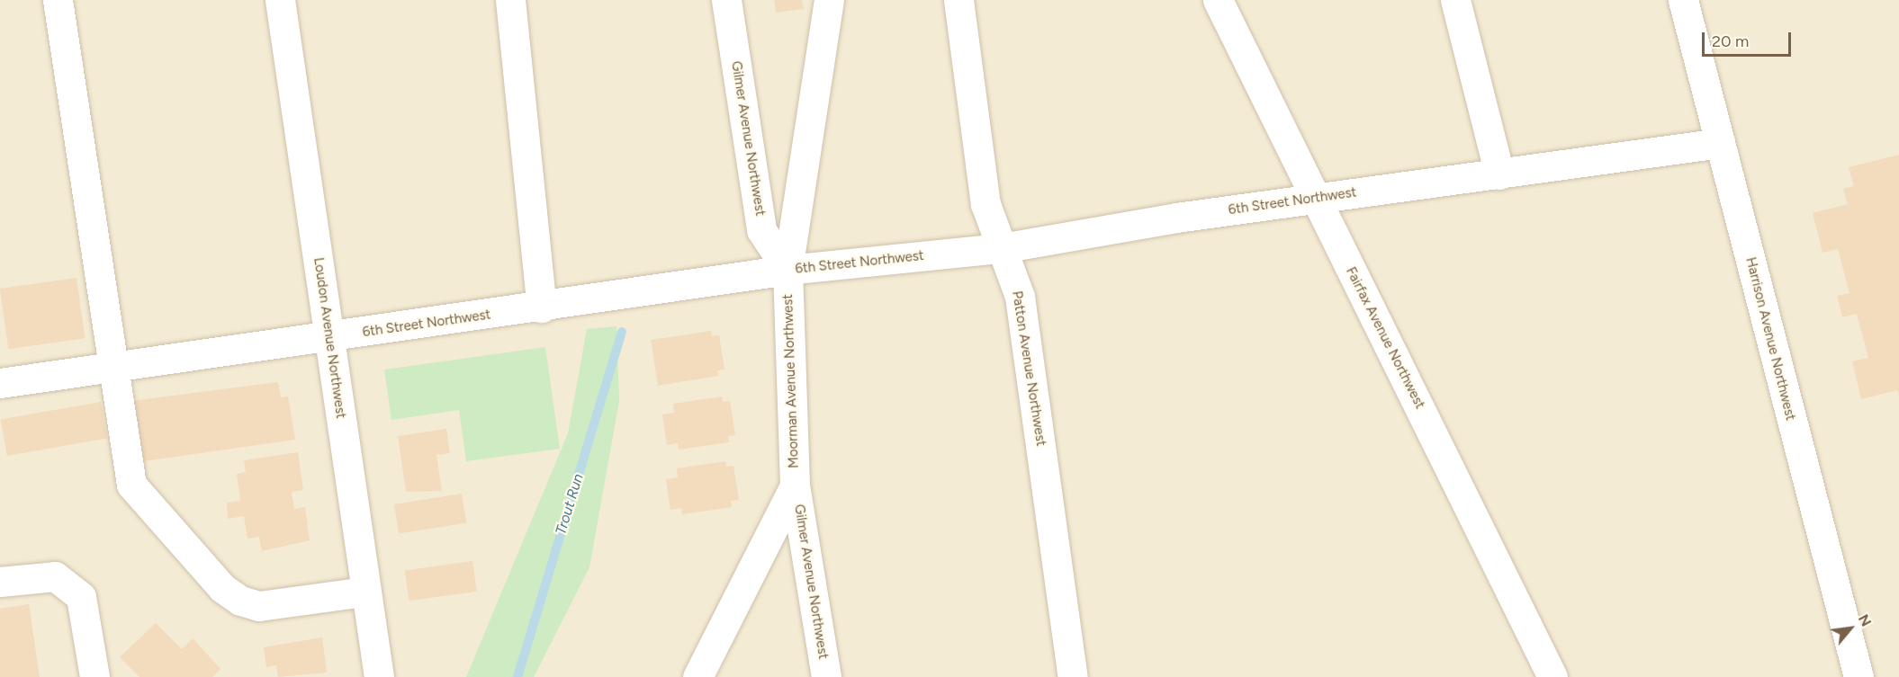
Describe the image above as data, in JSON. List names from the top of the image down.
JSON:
{
  "streets": {
    "street": [
      "Gilmer Avenue Northwest",
      "6th Street Northwest",
      "Loudon Avenue Northwest",
      "Fairfax Avenue Northwest",
      "Harrison Avenue Northwest",
      "Patton Avenue Northwest",
      "Moorman Avenue Northwest"
    ]
  },
  "crossings": [
    ["Gilmer Avenue Northwest", "6th Street Northwest"],
    ["Gilmer Avenue Northwest", "Moorman Avenue Northwest"],
    ["6th Street Northwest", "Loudon Avenue Northwest"],
    ["6th Street Northwest", "Fairfax Avenue Northwest"],
    ["6th Street Northwest", "Harrison Avenue Northwest"],
    ["6th Street Northwest", "Patton Avenue Northwest"],
    ["6th Street Northwest", "Moorman Avenue Northwest"]
  ],
  "water": ["Trout Run"],
  "scale_bar": "20 m",
  "north": "top right"
}
